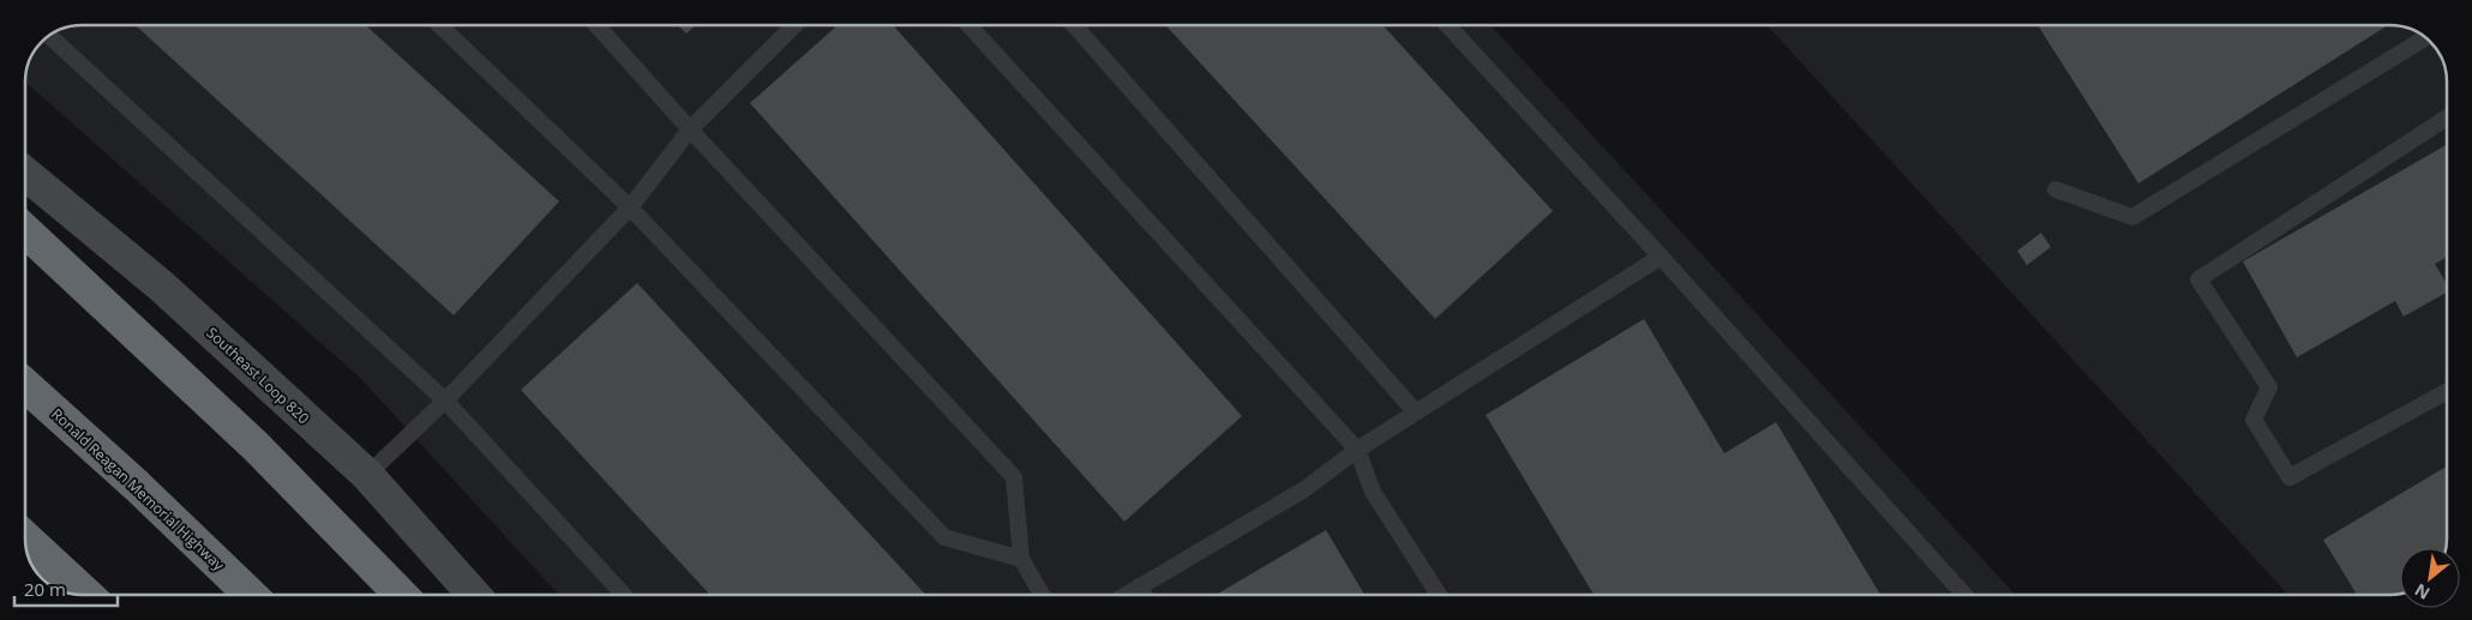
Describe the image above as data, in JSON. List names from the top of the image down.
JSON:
{
  "streets": {
    "highway": ["Ronald Reagan Memorial Highway"],
    "main road": ["Southeast Loop 820"]
  },
  "scale_bar": "20 m",
  "north": "bottom left"
}
